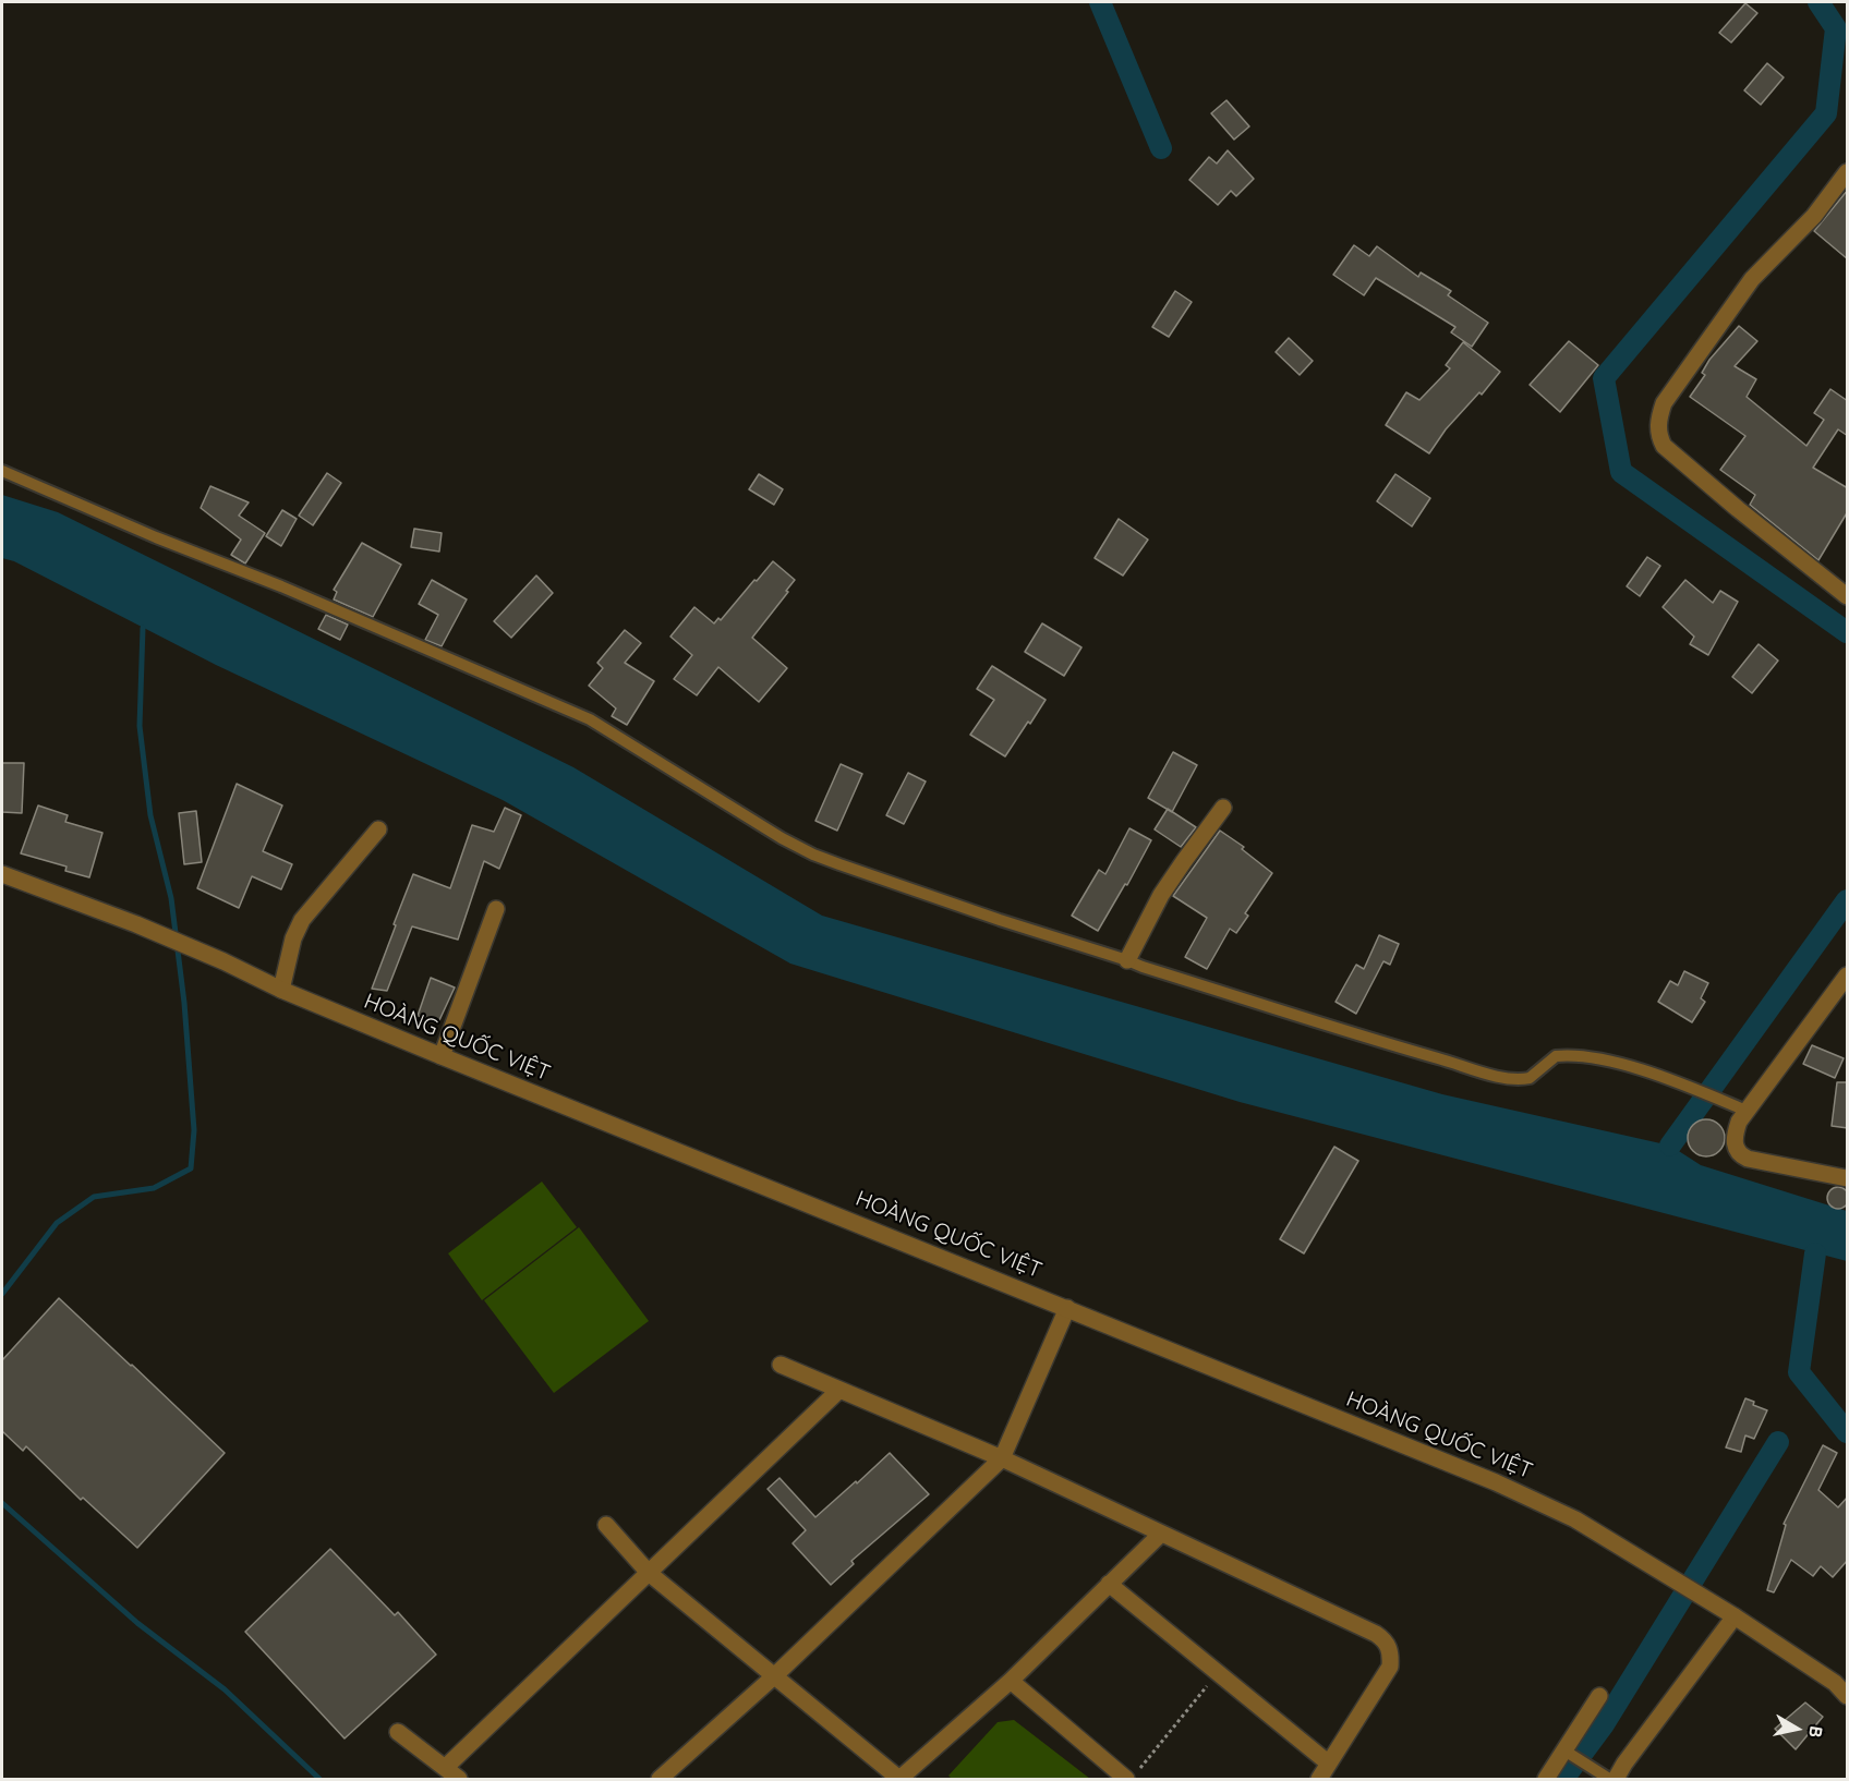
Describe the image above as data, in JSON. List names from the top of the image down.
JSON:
{
  "streets": {
    "street": ["HOÀNG QUỐC VIỆT"]
  },
  "north": "right"
}
